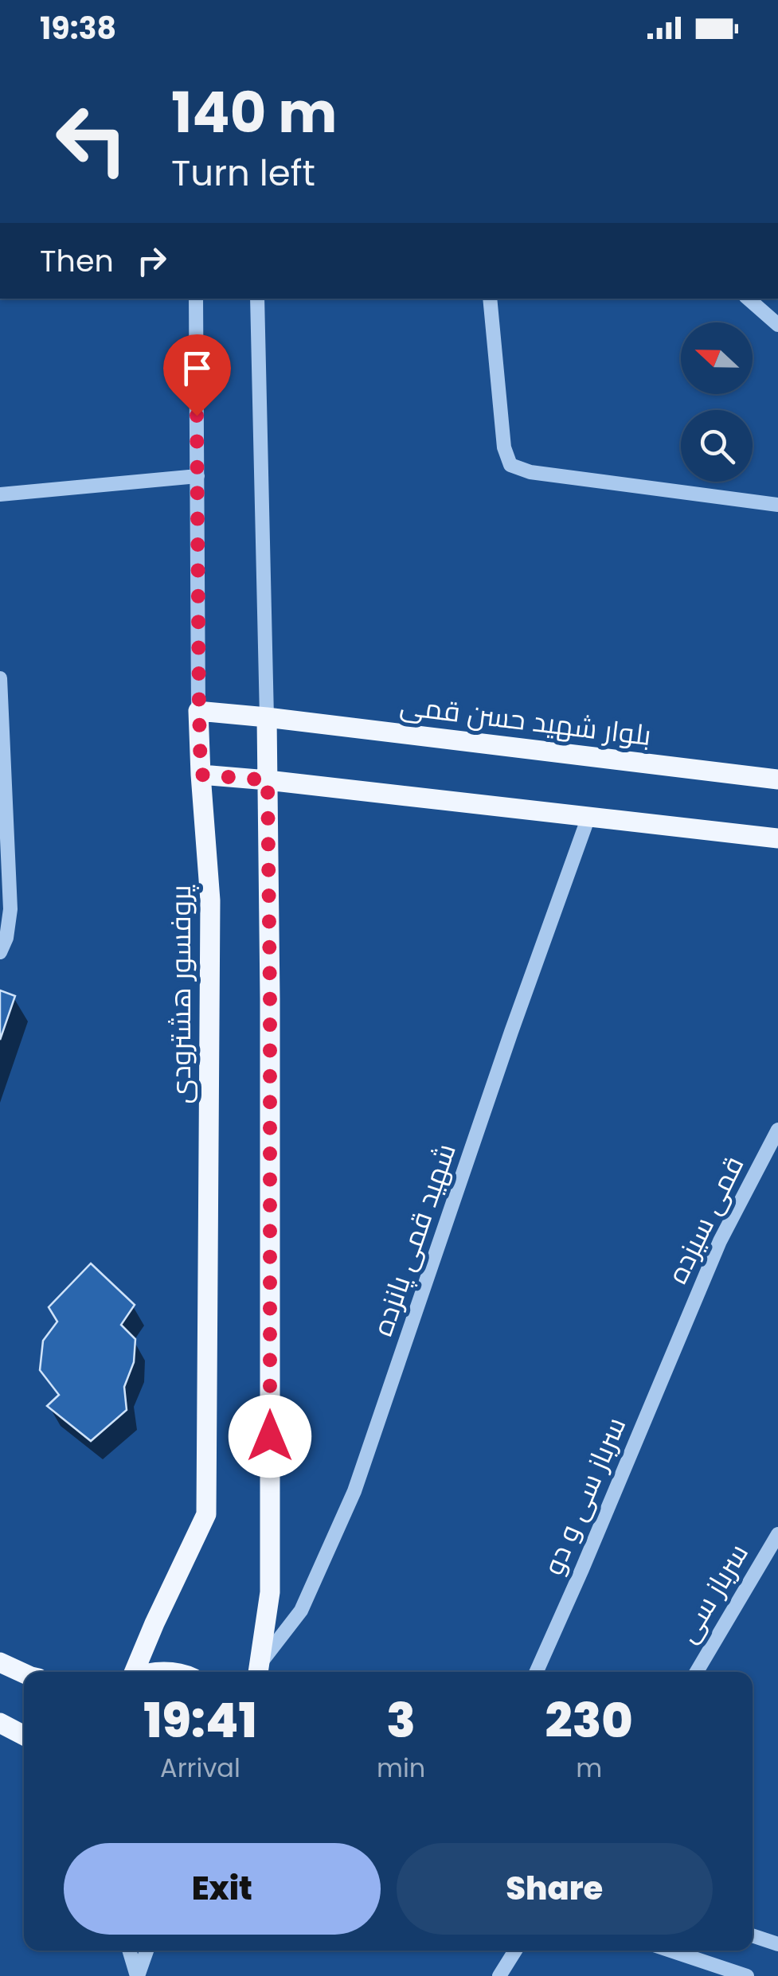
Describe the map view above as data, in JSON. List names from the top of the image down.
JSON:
{
  "streets": {
    "main road": ["بلوار شهید حسن قمی", "پروفسور هشترودی"],
    "street": [
      "قمی سیزده",
      "شهید قمی پانزده",
      "سرباز سی و دو",
      "سرباز سی"
    ]
  },
  "crossings": [
    ["بلوار شهید حسن قمی", "پروفسور هشترودی"],
    ["قمی سیزده", "سرباز سی و دو"]
  ],
  "north": "left",
  "page": {
    "status": "19:38",
    "turn": ["140 m", "Turn left"],
    "then": "Then",
    "eta": [
      "19:41",
      "Arrival",
      "3",
      "min",
      "230",
      "m"
    ],
    "buttons": ["Exit", "Share"]
  }
}
